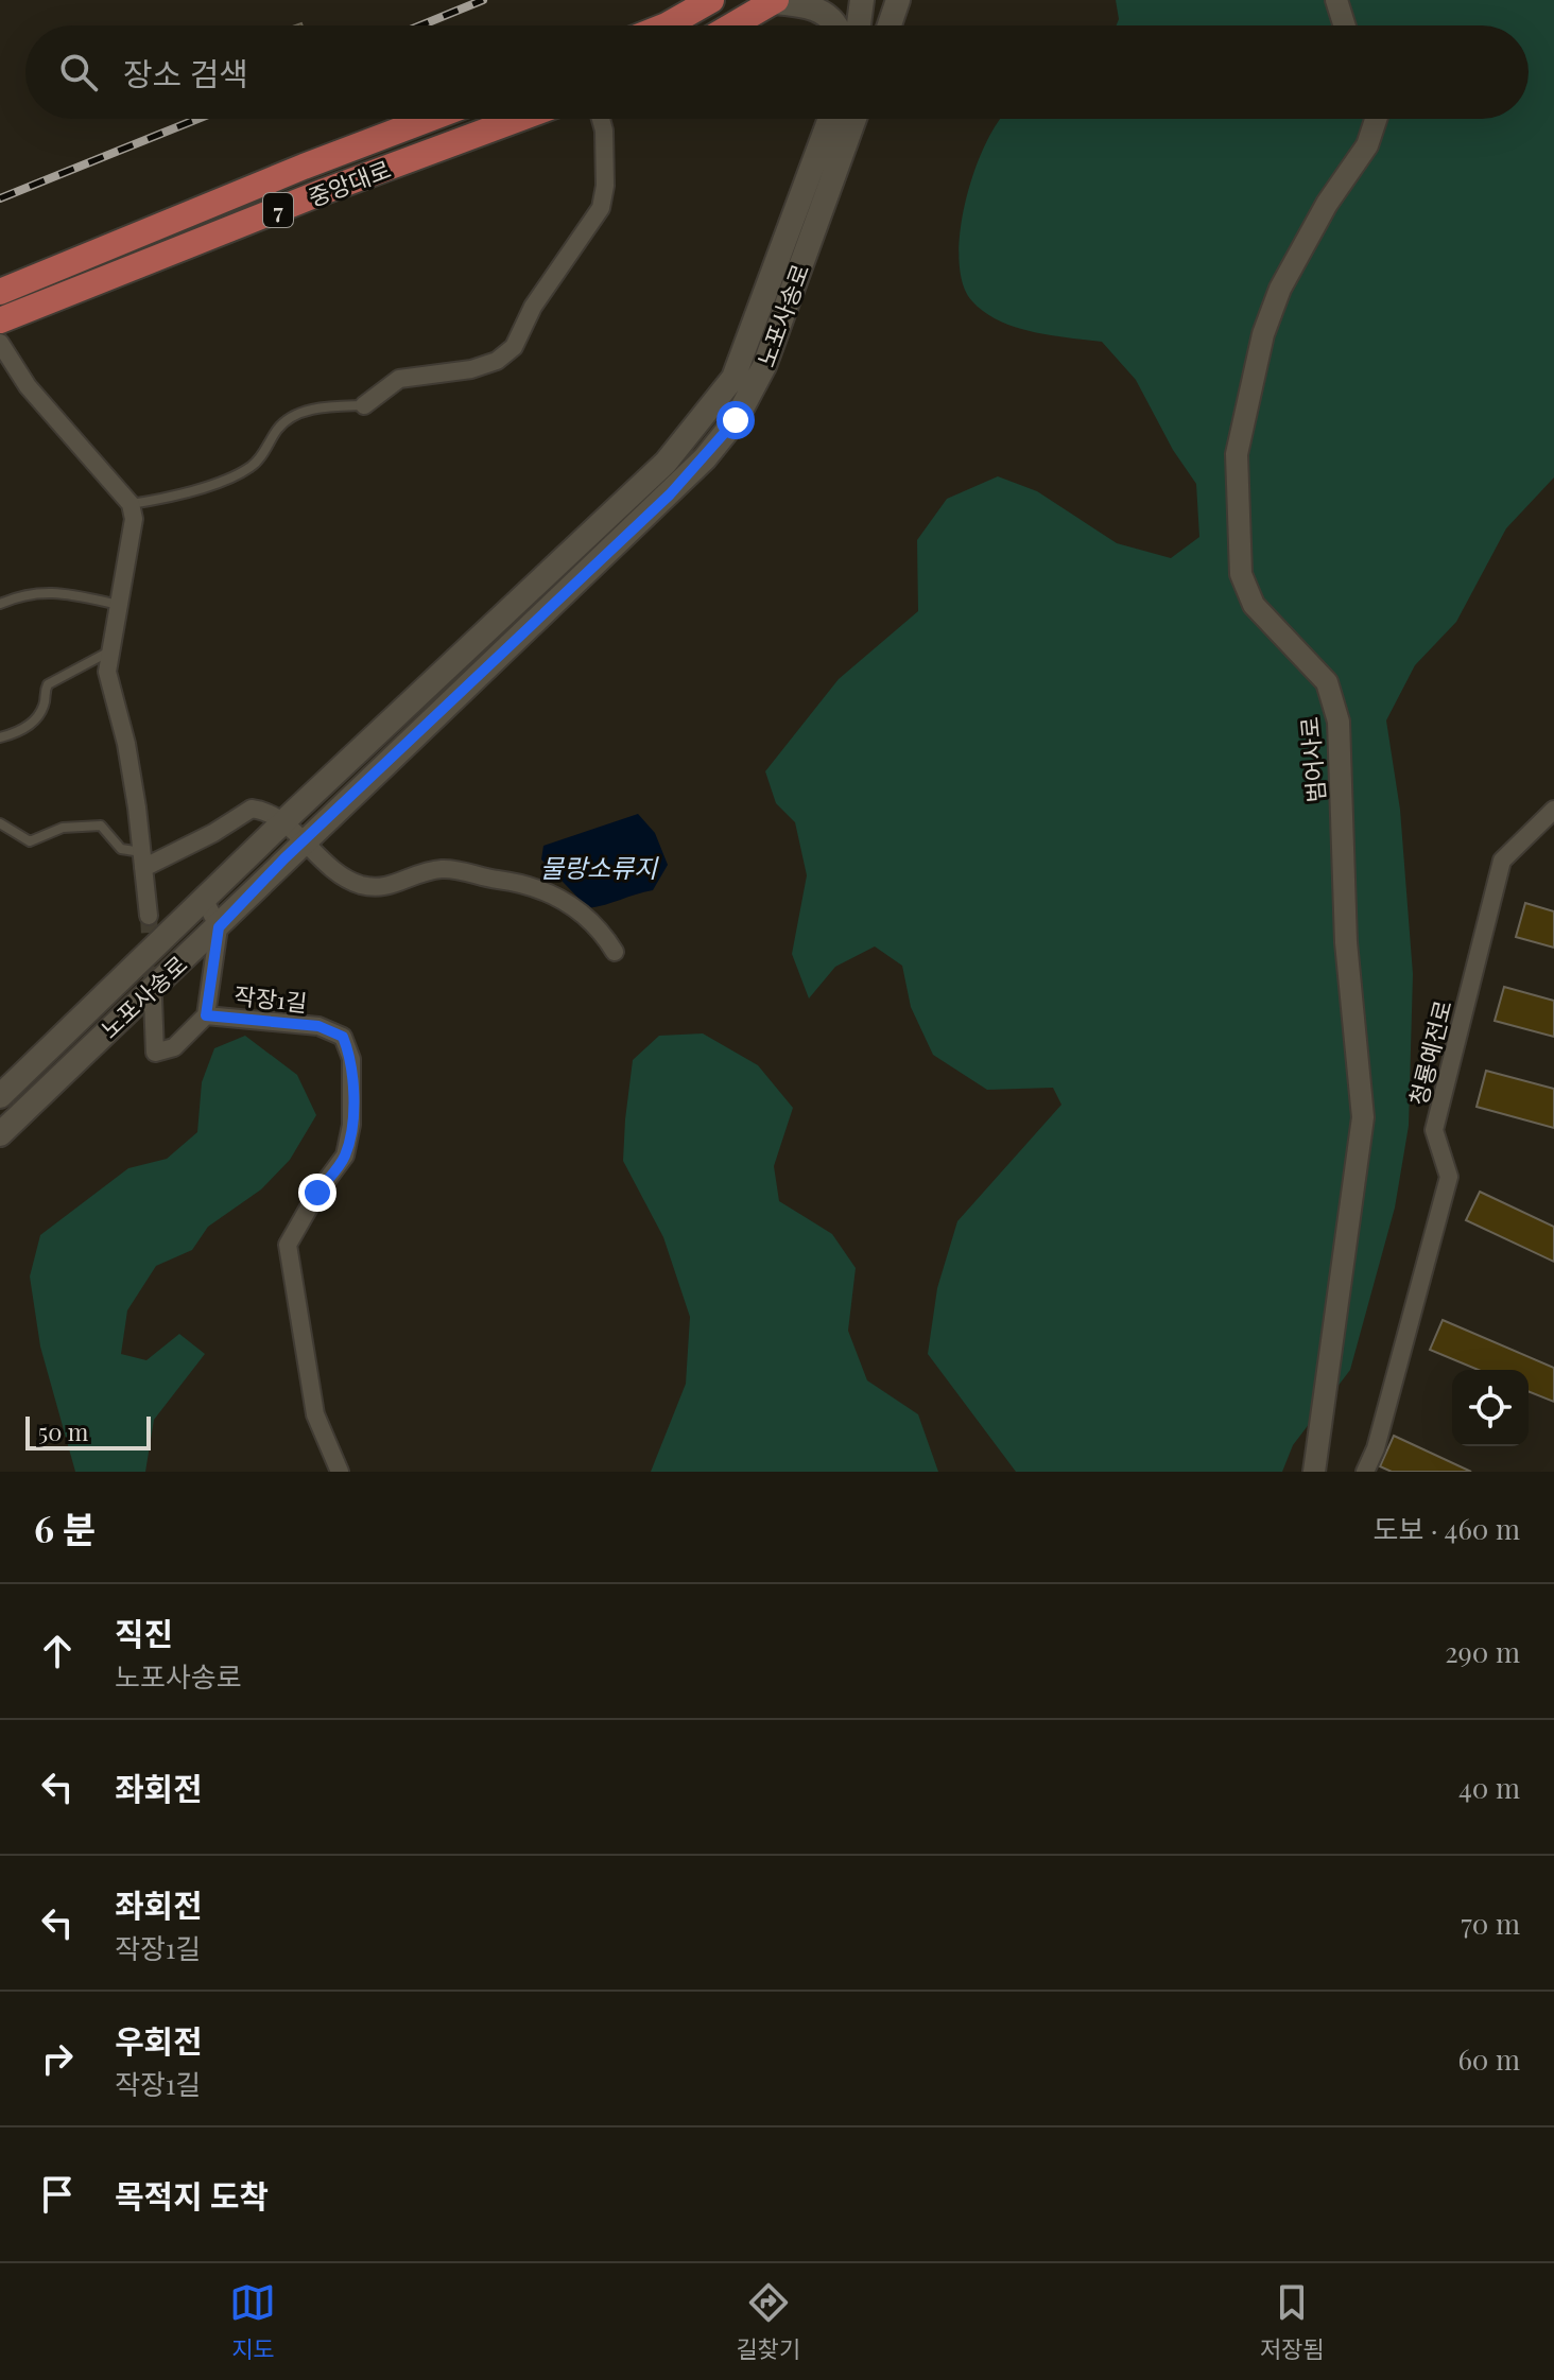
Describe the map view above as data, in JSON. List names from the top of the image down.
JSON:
{
  "streets": {
    "main road": ["중앙대로", "7", "노포사송로"],
    "street": ["범어사로", "작장1길", "청룡예전로"]
  },
  "water": ["물랑소류지"],
  "scale_bar": "50 m",
  "page": {
    "search": "장소 검색",
    "scale": "50 m",
    "heading": ["6 분", "도보 · 460 m"],
    "list": [
      ["직진", "노포사송로", "290 m"],
      ["좌회전", "40 m"],
      ["좌회전", "작장1길", "70 m"],
      ["우회전", "작장1길", "60 m"],
      "목적지 도착"
    ],
    "nav": ["지도", "길찾기", "저장됨"]
  }
}
